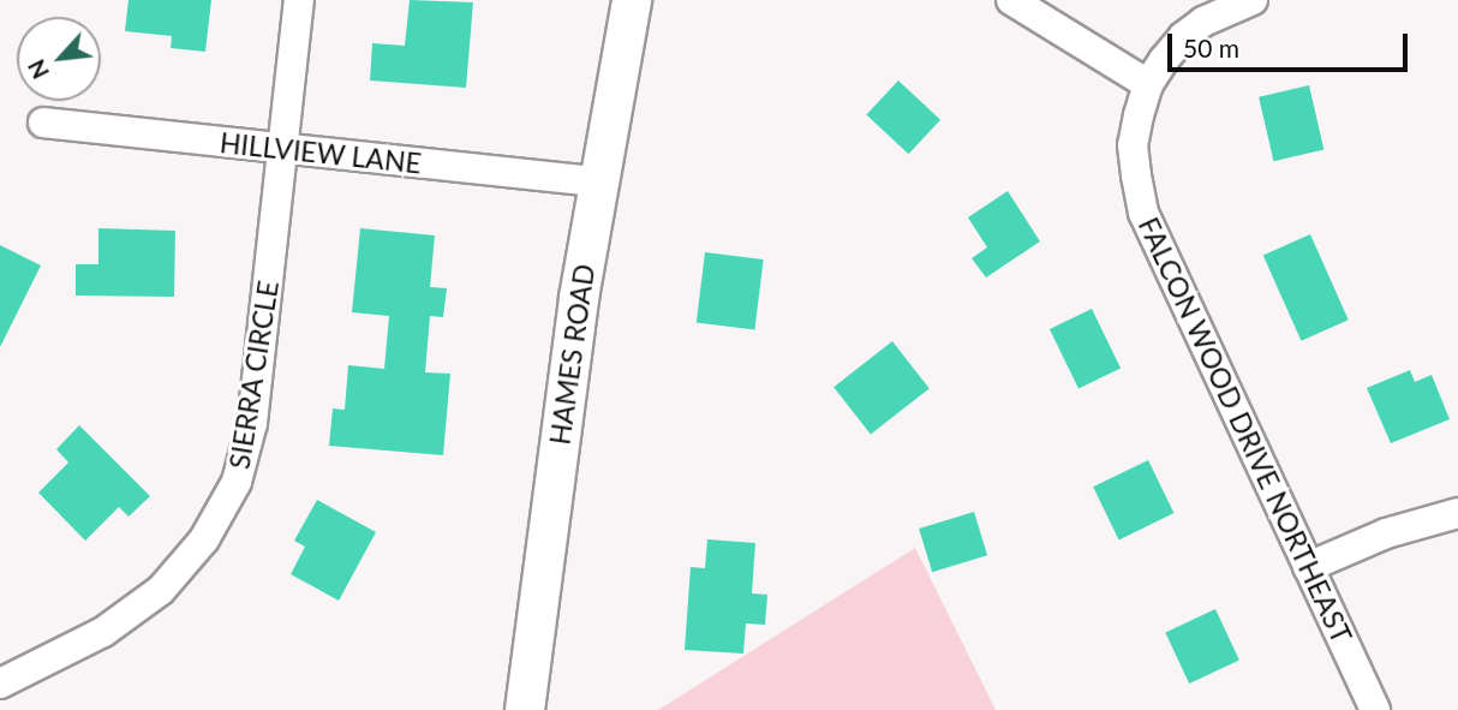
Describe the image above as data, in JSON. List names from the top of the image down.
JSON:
{
  "streets": {
    "street": [
      "HILLVIEW LANE",
      "HAMES ROAD",
      "SIERRA CIRCLE",
      "FALCON WOOD DRIVE NORTHEAST"
    ]
  },
  "crossings": [
    ["HILLVIEW LANE", "HAMES ROAD"],
    ["HILLVIEW LANE", "SIERRA CIRCLE"]
  ],
  "scale_bar": "50 m",
  "north": "bottom left"
}
